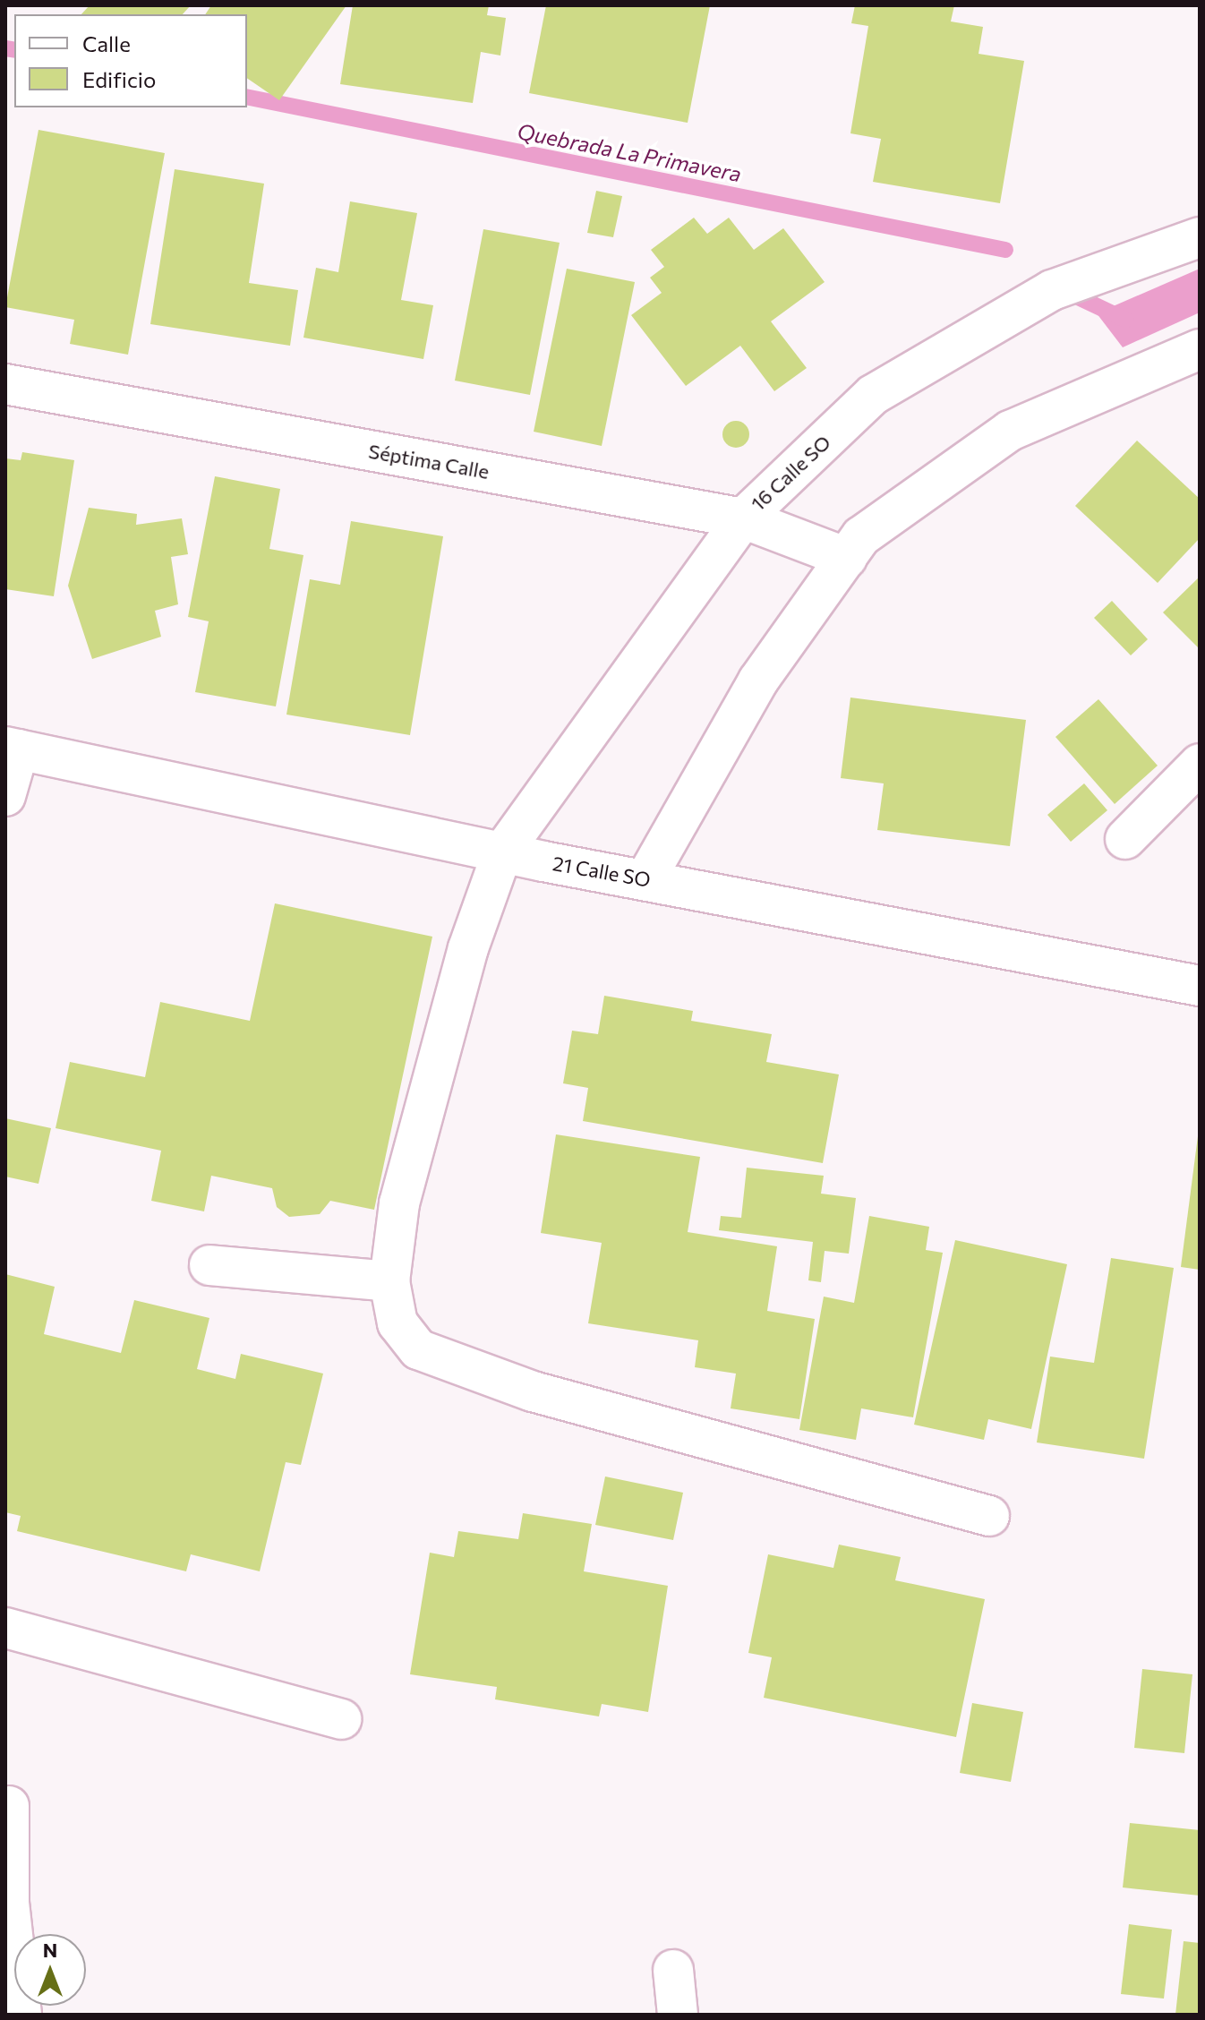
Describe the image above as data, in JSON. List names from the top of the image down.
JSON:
{
  "streets": {
    "street": ["Séptima Calle", "16 Calle SO", "21 Calle SO"]
  },
  "crossings": [
    ["Séptima Calle", "16 Calle SO"],
    ["16 Calle SO", "21 Calle SO"]
  ],
  "water": ["Quebrada La Primavera"],
  "legend": ["Calle", "Edificio"],
  "north": "top"
}
